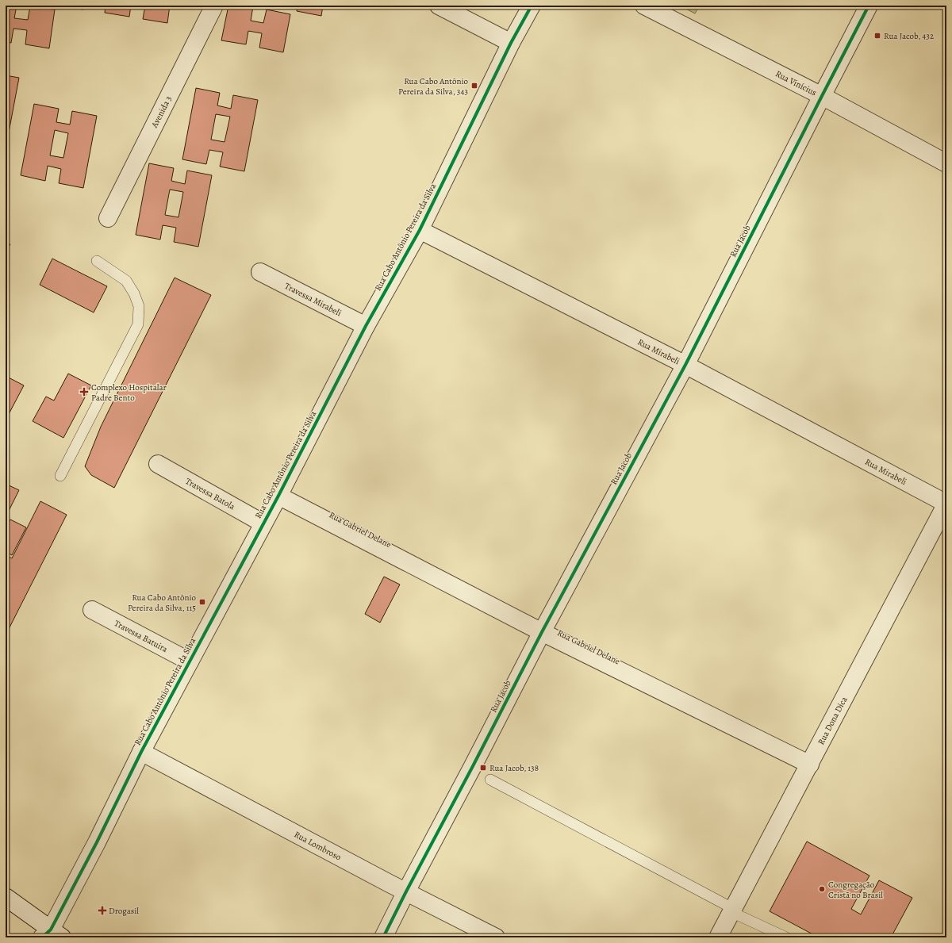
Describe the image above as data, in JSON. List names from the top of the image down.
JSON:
{
  "streets": {
    "street": [
      "Rua Vinícius",
      "Avenida 3",
      "Rua Cabo Antônio Pereira da Silva",
      "Rua Jacob",
      "Travessa Mirabeli",
      "Rua Mirabeli",
      "Travessa Batola",
      "Rua Gabriel Delane",
      "Travessa Batuira",
      "Rua Dona Dica",
      "Rua Lombroso"
    ]
  },
  "crossings": [
    ["Rua Vinícius", "Rua Jacob"],
    ["Rua Cabo Antônio Pereira da Silva", "Travessa Mirabeli"],
    ["Rua Cabo Antônio Pereira da Silva", "Rua Mirabeli"],
    ["Rua Cabo Antônio Pereira da Silva", "Travessa Batola"],
    ["Rua Cabo Antônio Pereira da Silva", "Rua Gabriel Delane"],
    ["Rua Cabo Antônio Pereira da Silva", "Travessa Batuira"],
    ["Rua Cabo Antônio Pereira da Silva", "Rua Lombroso"],
    ["Rua Jacob", "Rua Mirabeli"],
    ["Rua Jacob", "Rua Gabriel Delane"],
    ["Rua Jacob", "Rua Lombroso"],
    ["Rua Mirabeli", "Rua Dona Dica"],
    ["Rua Gabriel Delane", "Rua Dona Dica"]
  ],
  "places": {
    "transit": [
      "Rua Jacob, 432",
      "Rua Cabo Antônio Pereira da Silva, 343",
      "Rua Cabo Antônio Pereira da Silva, 115",
      "Rua Jacob, 138"
    ],
    "health": ["Complexo Hospitalar Padre Bento", "Drogasil"],
    "other": ["Congregação Cristã no Brasil"]
  }
}
